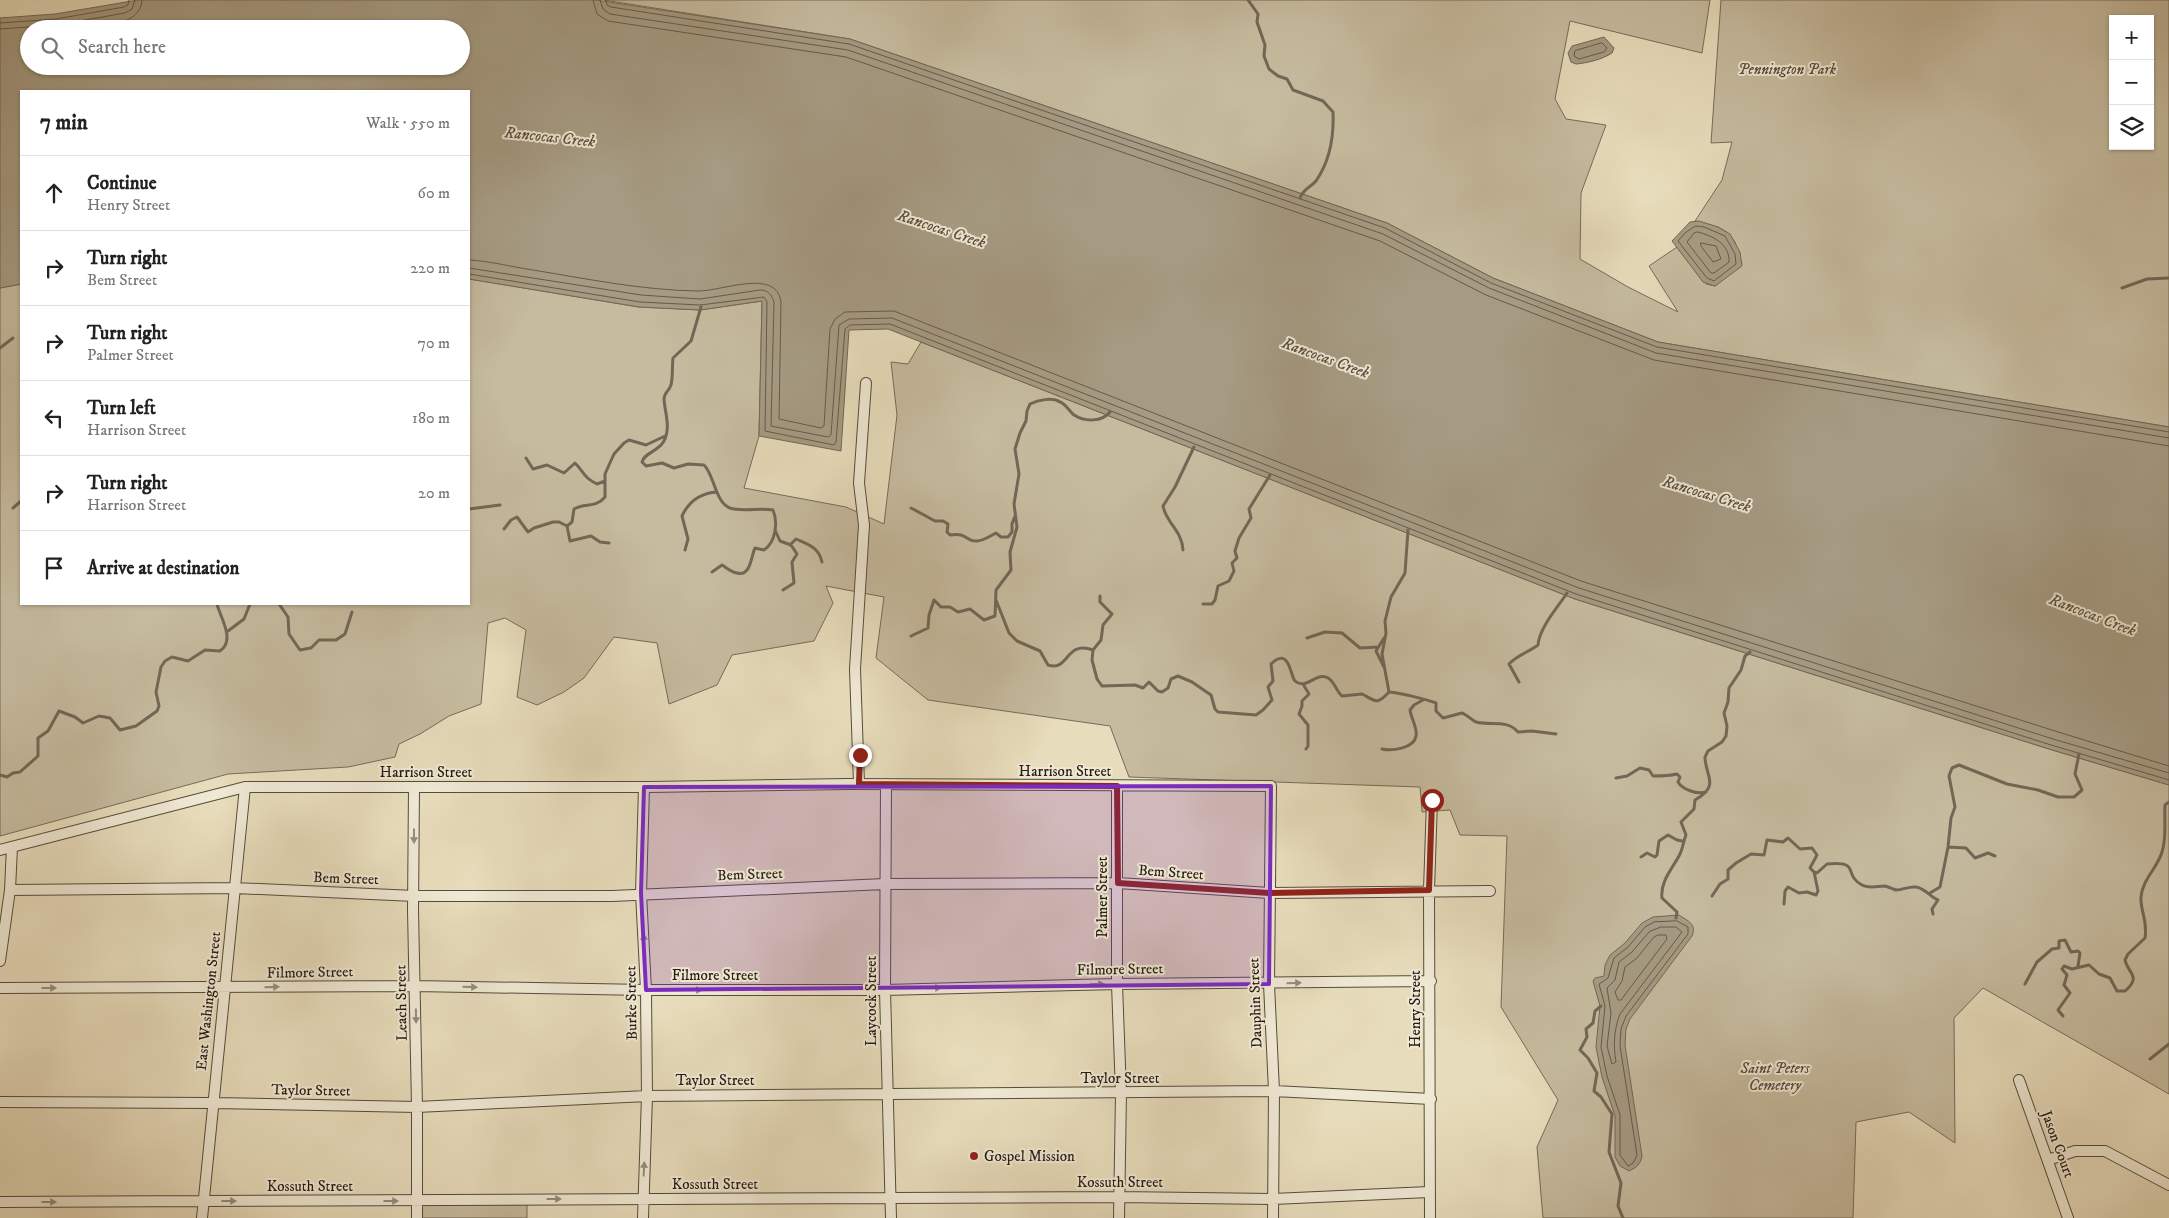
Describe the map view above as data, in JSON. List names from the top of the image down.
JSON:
{
  "streets": {
    "street": [
      "Harrison Street",
      "Bem Street",
      "Palmer Street",
      "Filmore Street",
      "East Washington Street",
      "Laycock Street",
      "Leach Street",
      "Burke Street",
      "Dauphin Street",
      "Henry Street",
      "Taylor Street",
      "Jason Court",
      "Kossuth Street"
    ]
  },
  "crossings": [
    ["Harrison Street", "Palmer Street"],
    ["Harrison Street", "East Washington Street"],
    ["Harrison Street", "Laycock Street"],
    ["Harrison Street", "Leach Street"],
    ["Harrison Street", "Burke Street"],
    ["Harrison Street", "Dauphin Street"],
    ["Bem Street", "Palmer Street"],
    ["Bem Street", "East Washington Street"],
    ["Bem Street", "Laycock Street"],
    ["Bem Street", "Leach Street"],
    ["Bem Street", "Burke Street"],
    ["Bem Street", "Dauphin Street"],
    ["Bem Street", "Henry Street"],
    ["Palmer Street", "Filmore Street"],
    ["Palmer Street", "Taylor Street"],
    ["Palmer Street", "Kossuth Street"],
    ["Filmore Street", "East Washington Street"],
    ["Filmore Street", "Laycock Street"],
    ["Filmore Street", "Leach Street"],
    ["Filmore Street", "Burke Street"],
    ["Filmore Street", "Dauphin Street"],
    ["Filmore Street", "Henry Street"],
    ["East Washington Street", "Taylor Street"],
    ["East Washington Street", "Kossuth Street"],
    ["Laycock Street", "Taylor Street"],
    ["Laycock Street", "Kossuth Street"],
    ["Leach Street", "Taylor Street"],
    ["Leach Street", "Kossuth Street"],
    ["Burke Street", "Taylor Street"],
    ["Burke Street", "Kossuth Street"],
    ["Dauphin Street", "Taylor Street"],
    ["Dauphin Street", "Kossuth Street"],
    ["Henry Street", "Taylor Street"],
    ["Henry Street", "Kossuth Street"]
  ],
  "one_way": [
    "Filmore Street",
    "Leach Street",
    "Burke Street",
    "Kossuth Street"
  ],
  "water": ["Rancocas Creek"],
  "parks": ["Pennington Park", "Saint Peters Cemetery"],
  "places": ["Gospel Mission"],
  "page": {
    "map_buttons": ["+", "−"],
    "search": "Search here",
    "heading": ["7 min", "Walk · 550 m"],
    "list": [
      ["Continue", "Henry Street", "60 m"],
      ["Turn right", "Bem Street", "220 m"],
      ["Turn right", "Palmer Street", "70 m"],
      ["Turn left", "Harrison Street", "180 m"],
      ["Turn right", "Harrison Street", "20 m"],
      "Arrive at destination"
    ]
  }
}
